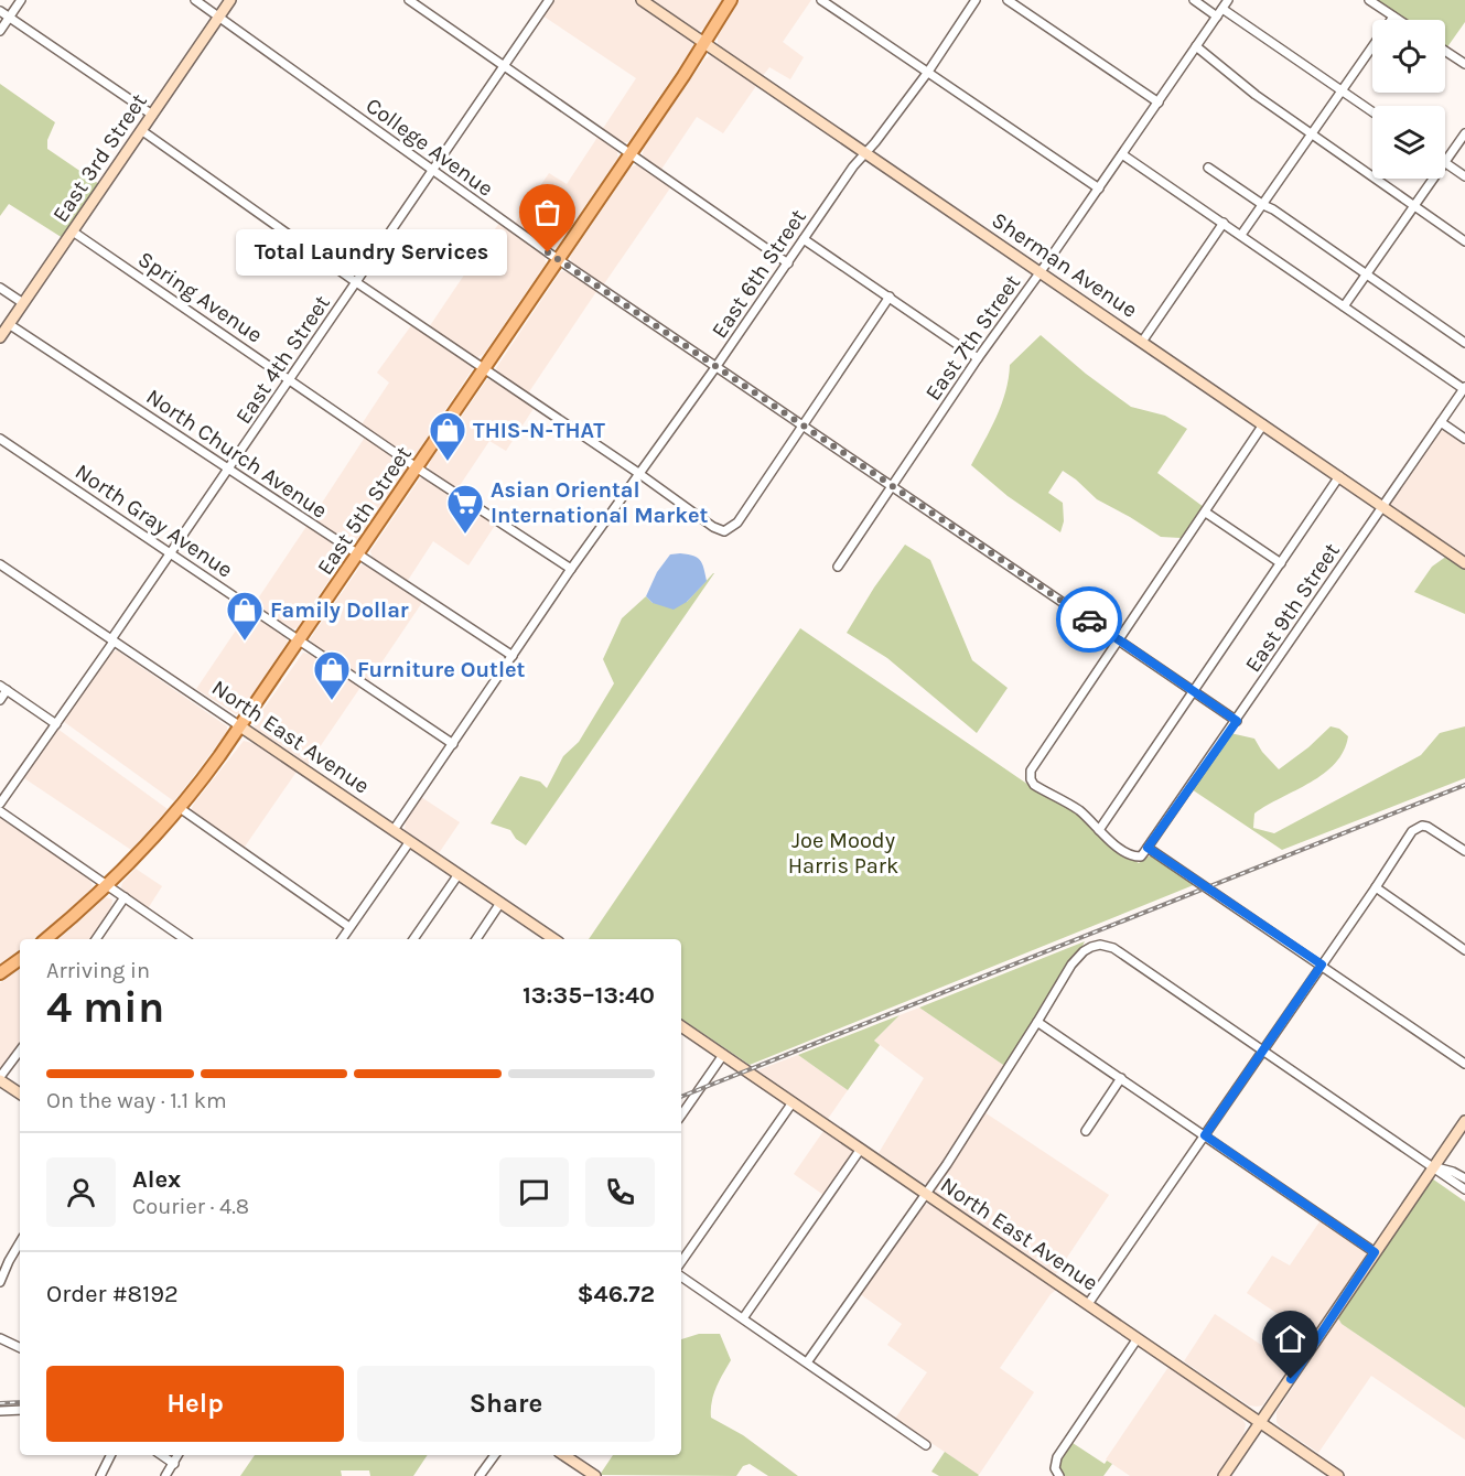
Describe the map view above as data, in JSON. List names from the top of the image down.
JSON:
{
  "streets": {
    "main road": [
      "East 3rd Street",
      "Sherman Avenue",
      "East 5th Street",
      "North East Avenue"
    ],
    "street": [
      "College Avenue",
      "East 6th Street",
      "Spring Avenue",
      "East 7th Street",
      "East 4th Street",
      "North Church Avenue",
      "North Gray Avenue",
      "East 9th Street"
    ]
  },
  "crossings": [
    ["College Avenue", "East 3rd Street"],
    ["College Avenue", "East 6th Street"],
    ["College Avenue", "East 7th Street"],
    ["College Avenue", "East 4th Street"],
    ["College Avenue", "East 5th Street"],
    ["College Avenue", "East 9th Street"],
    ["East 3rd Street", "Spring Avenue"],
    ["East 3rd Street", "North Church Avenue"],
    ["Sherman Avenue", "East 6th Street"],
    ["Sherman Avenue", "East 7th Street"],
    ["Sherman Avenue", "East 5th Street"],
    ["Sherman Avenue", "East 9th Street"],
    ["East 6th Street", "Spring Avenue"],
    ["East 6th Street", "North Church Avenue"],
    ["East 6th Street", "North Gray Avenue"],
    ["East 6th Street", "North East Avenue"],
    ["Spring Avenue", "East 4th Street"],
    ["Spring Avenue", "East 5th Street"],
    ["East 4th Street", "North Church Avenue"],
    ["East 4th Street", "North Gray Avenue"],
    ["East 4th Street", "North East Avenue"],
    ["North Church Avenue", "East 5th Street"],
    ["East 5th Street", "North Gray Avenue"],
    ["East 5th Street", "North East Avenue"]
  ],
  "parks": ["Joe Moody Harris Park"],
  "places": {
    "other": ["Total Laundry Services"],
    "shop": ["THIS-N-THAT", "Family Dollar", "Furniture Outlet"],
    "supermarket": ["Asian Oriental International Market"]
  },
  "page": {
    "bubble": "Total Laundry Services",
    "heading": ["4 min", "Arriving in", "13:35–13:40"],
    "panel": [
      "Alex",
      "Courier · 4.8",
      "Order #8192",
      "$46.72"
    ],
    "bar": "On the way · 1.1 km",
    "buttons": ["Help", "Share"]
  }
}
